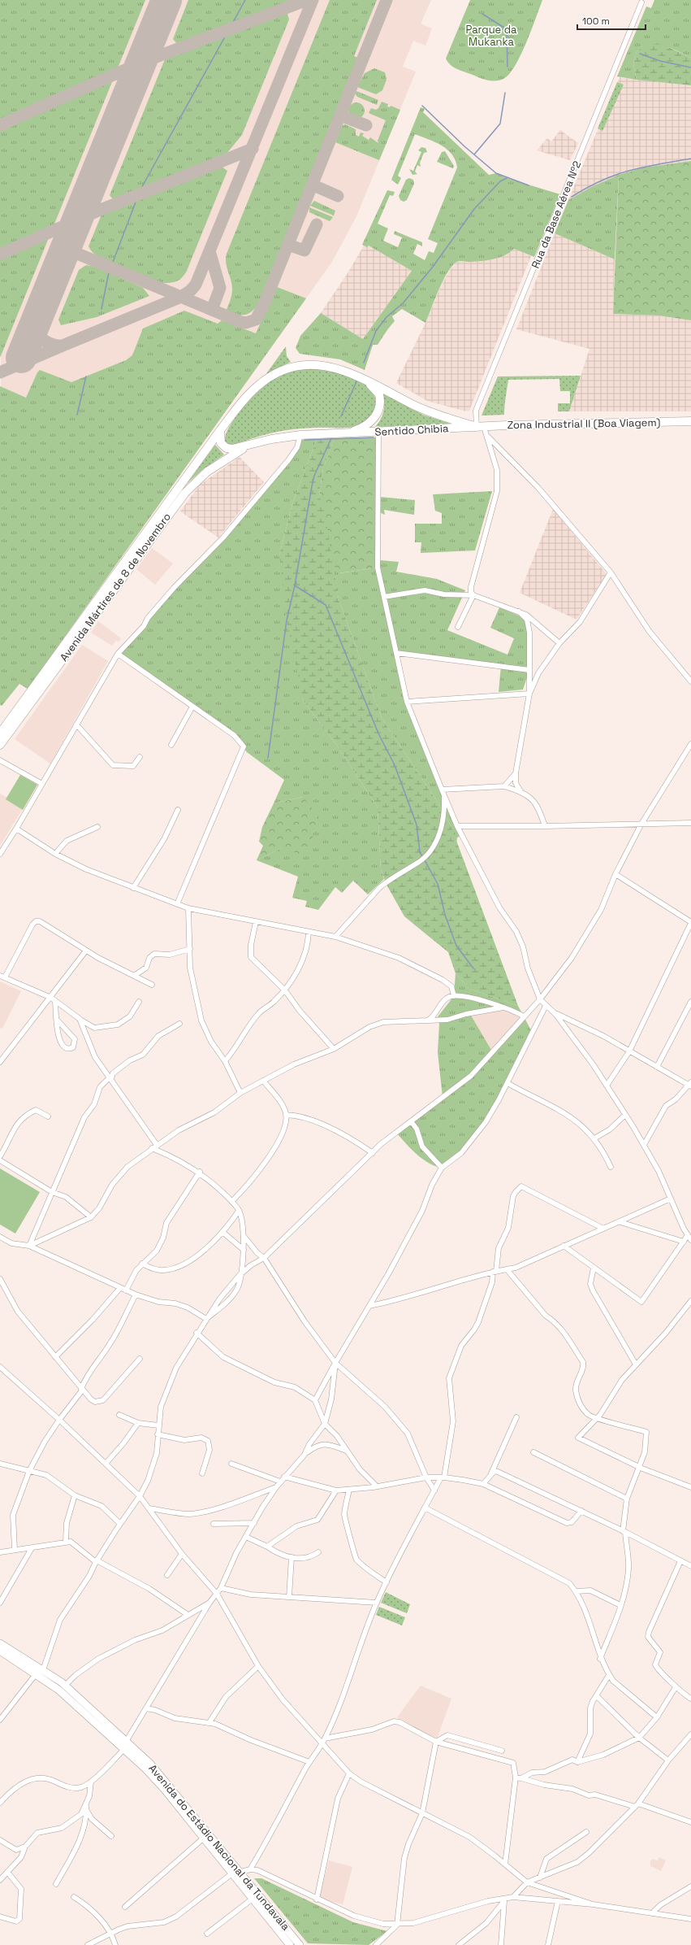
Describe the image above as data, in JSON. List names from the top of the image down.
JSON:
{
  "streets": {
    "main road": ["Zona Industrial II (Boa Viagem)", "Sentido Chibia", "Avenida Mártires de 8 de Novembro"],
    "street": ["Rua da Base Aérea Nº2", "Avenida do Estádio Nacional da Tundavala"]
  },
  "crossings": [
    ["Rua da Base Aérea Nº2", "Zona Industrial II (Boa Viagem)"],
    ["Rua da Base Aérea Nº2", "Sentido Chibia"],
    ["Zona Industrial II (Boa Viagem)", "Sentido Chibia"],
    ["Sentido Chibia", "Avenida Mártires de 8 de Novembro"]
  ],
  "parks": ["Parque da Mukanka"],
  "scale_bar": "100 m"
}
